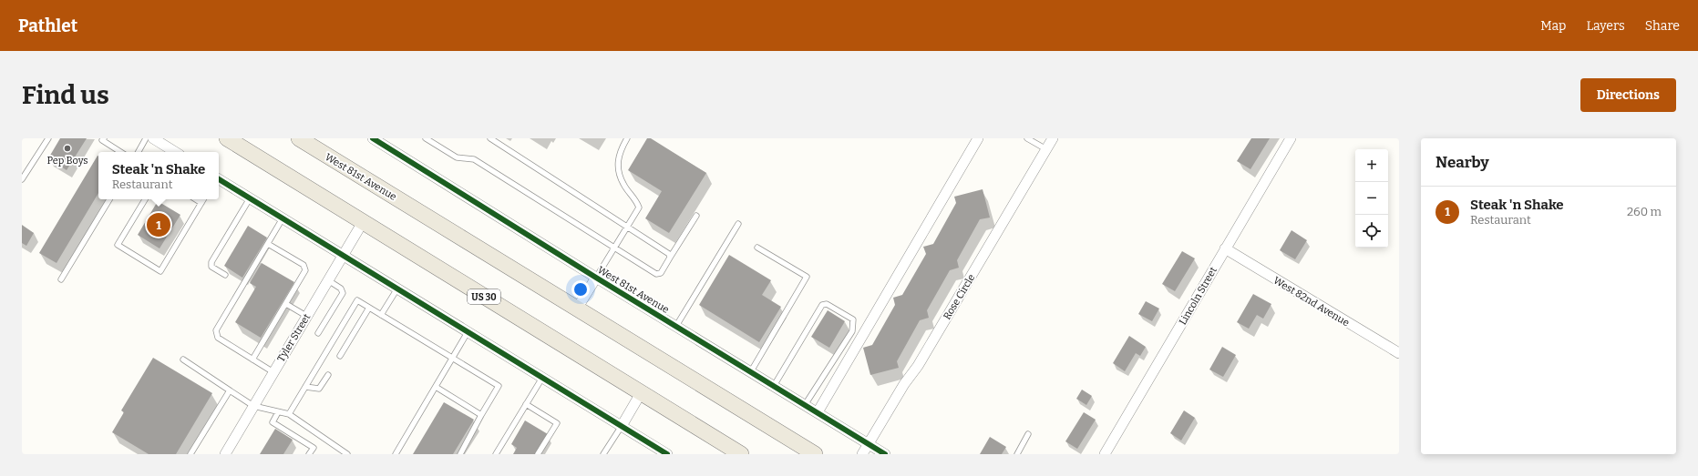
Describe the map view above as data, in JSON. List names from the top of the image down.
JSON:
{
  "streets": {
    "main road": ["West 81st Avenue", "US 30"],
    "street": [
      "Lincoln Street",
      "Rose Circle",
      "West 82nd Avenue",
      "Tyler Street"
    ]
  },
  "crossings": [
    ["West 81st Avenue", "Rose Circle"],
    ["Lincoln Street", "West 82nd Avenue"],
    ["US 30", "Tyler Street"]
  ],
  "places": ["Pep Boys"],
  "page": {
    "header": "Pathlet",
    "nav": ["Map", "Layers", "Share"],
    "buttons": "Directions",
    "title": "Find us",
    "heading": "Nearby",
    "map_buttons": ["+", "−"],
    "popup": ["Steak 'n Shake", "Restaurant"],
    "list": [
      {
        "mark": "1",
        "name": "Steak 'n Shake",
        "note": "Restaurant",
        "value": "260 m"
      }
    ],
    "pins": "1"
  }
}
